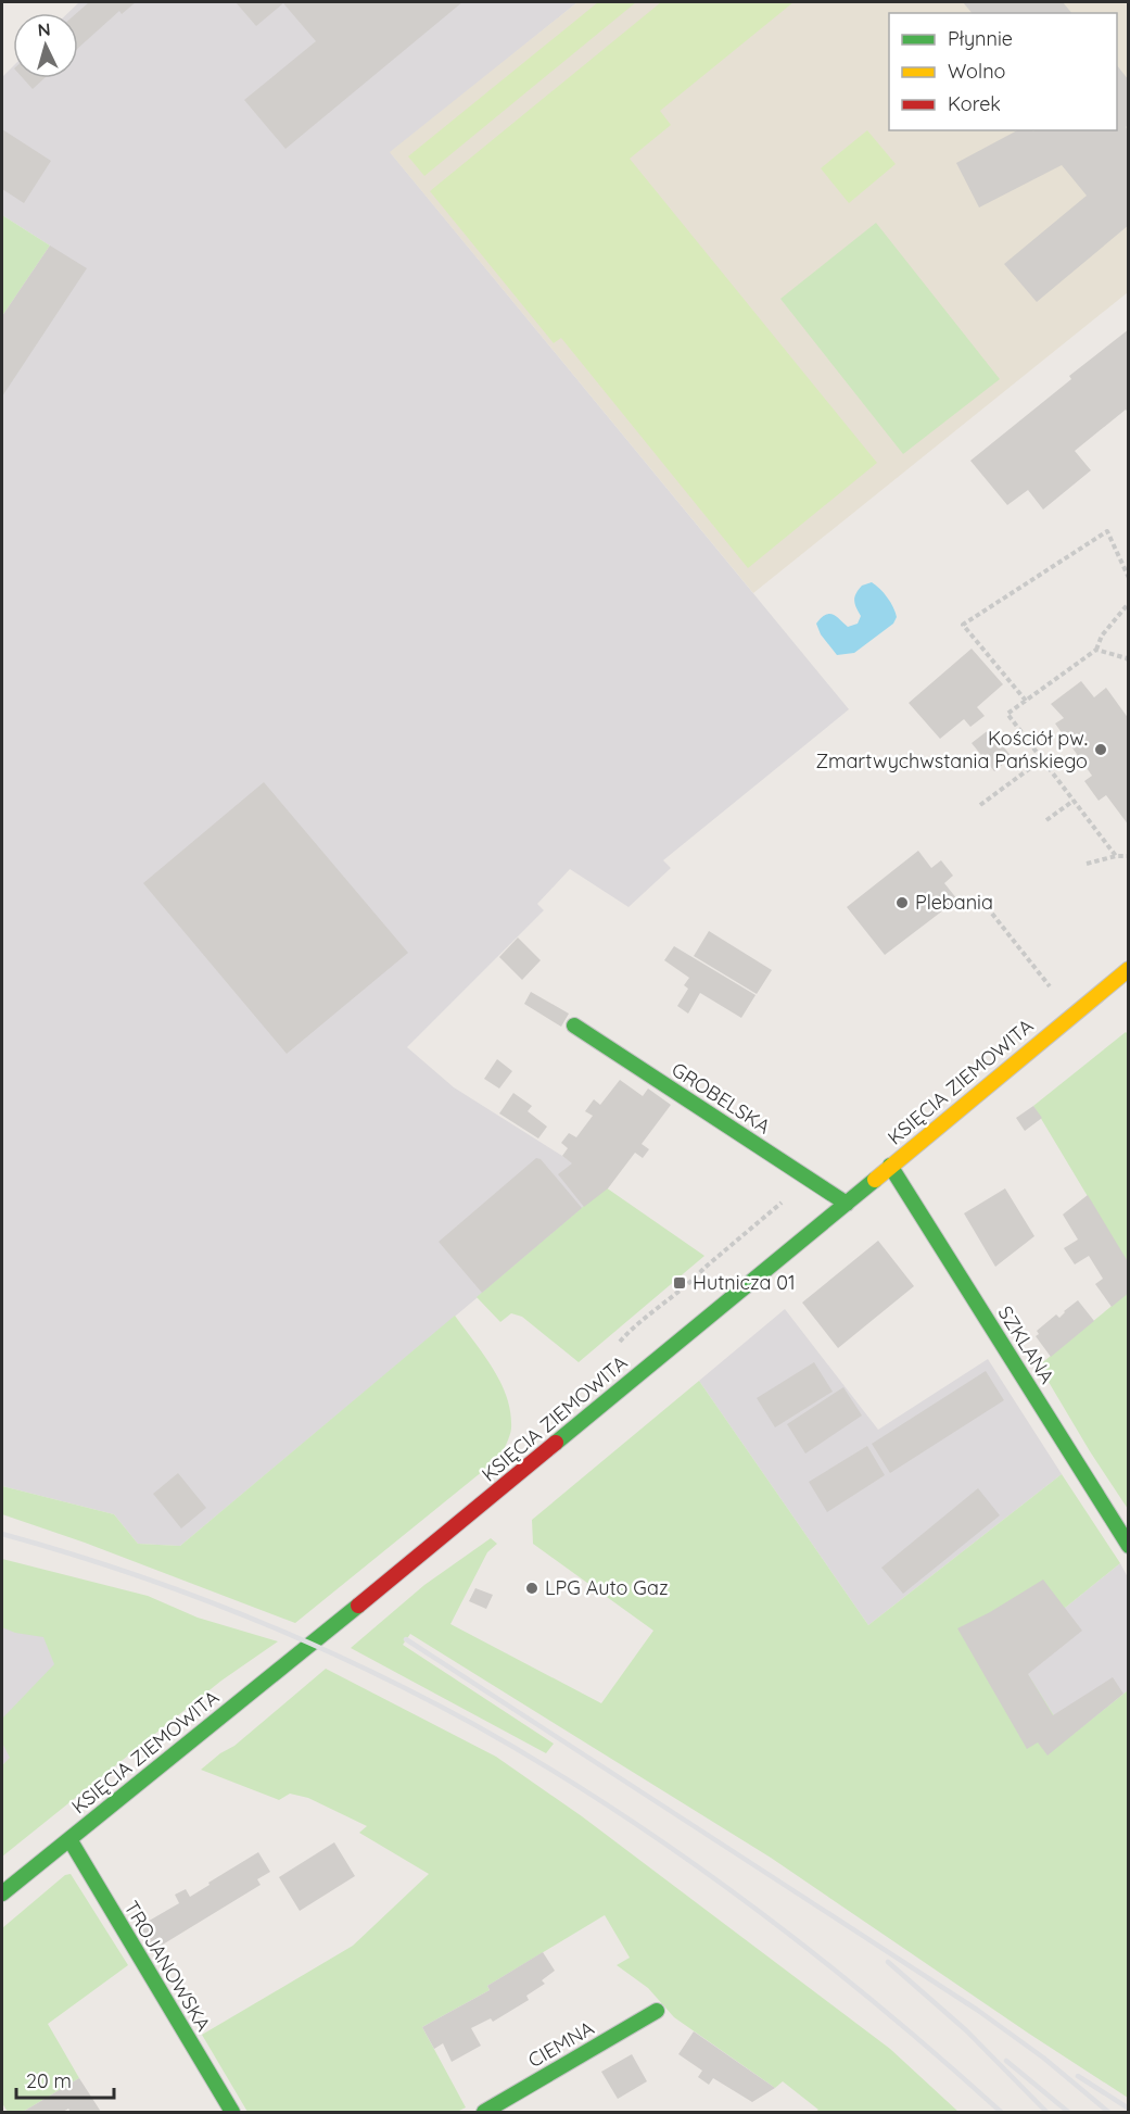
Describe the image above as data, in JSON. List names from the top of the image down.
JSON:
{
  "streets": {
    "street": [
      "KSIĘCIA ZIEMOWITA",
      "GROBELSKA",
      "SZKLANA",
      "TROJANOWSKA",
      "CIEMNA"
    ]
  },
  "crossings": [
    ["KSIĘCIA ZIEMOWITA", "GROBELSKA"],
    ["KSIĘCIA ZIEMOWITA", "SZKLANA"],
    ["KSIĘCIA ZIEMOWITA", "TROJANOWSKA"]
  ],
  "places": {
    "other": ["Kościół pw. Zmartwychwstania Pańskiego", "Plebania", "LPG Auto Gaz"],
    "transit": ["Hutnicza 01"]
  },
  "legend": ["Płynnie", "Wolno", "Korek"],
  "scale_bar": "20 m",
  "north": "top"
}
